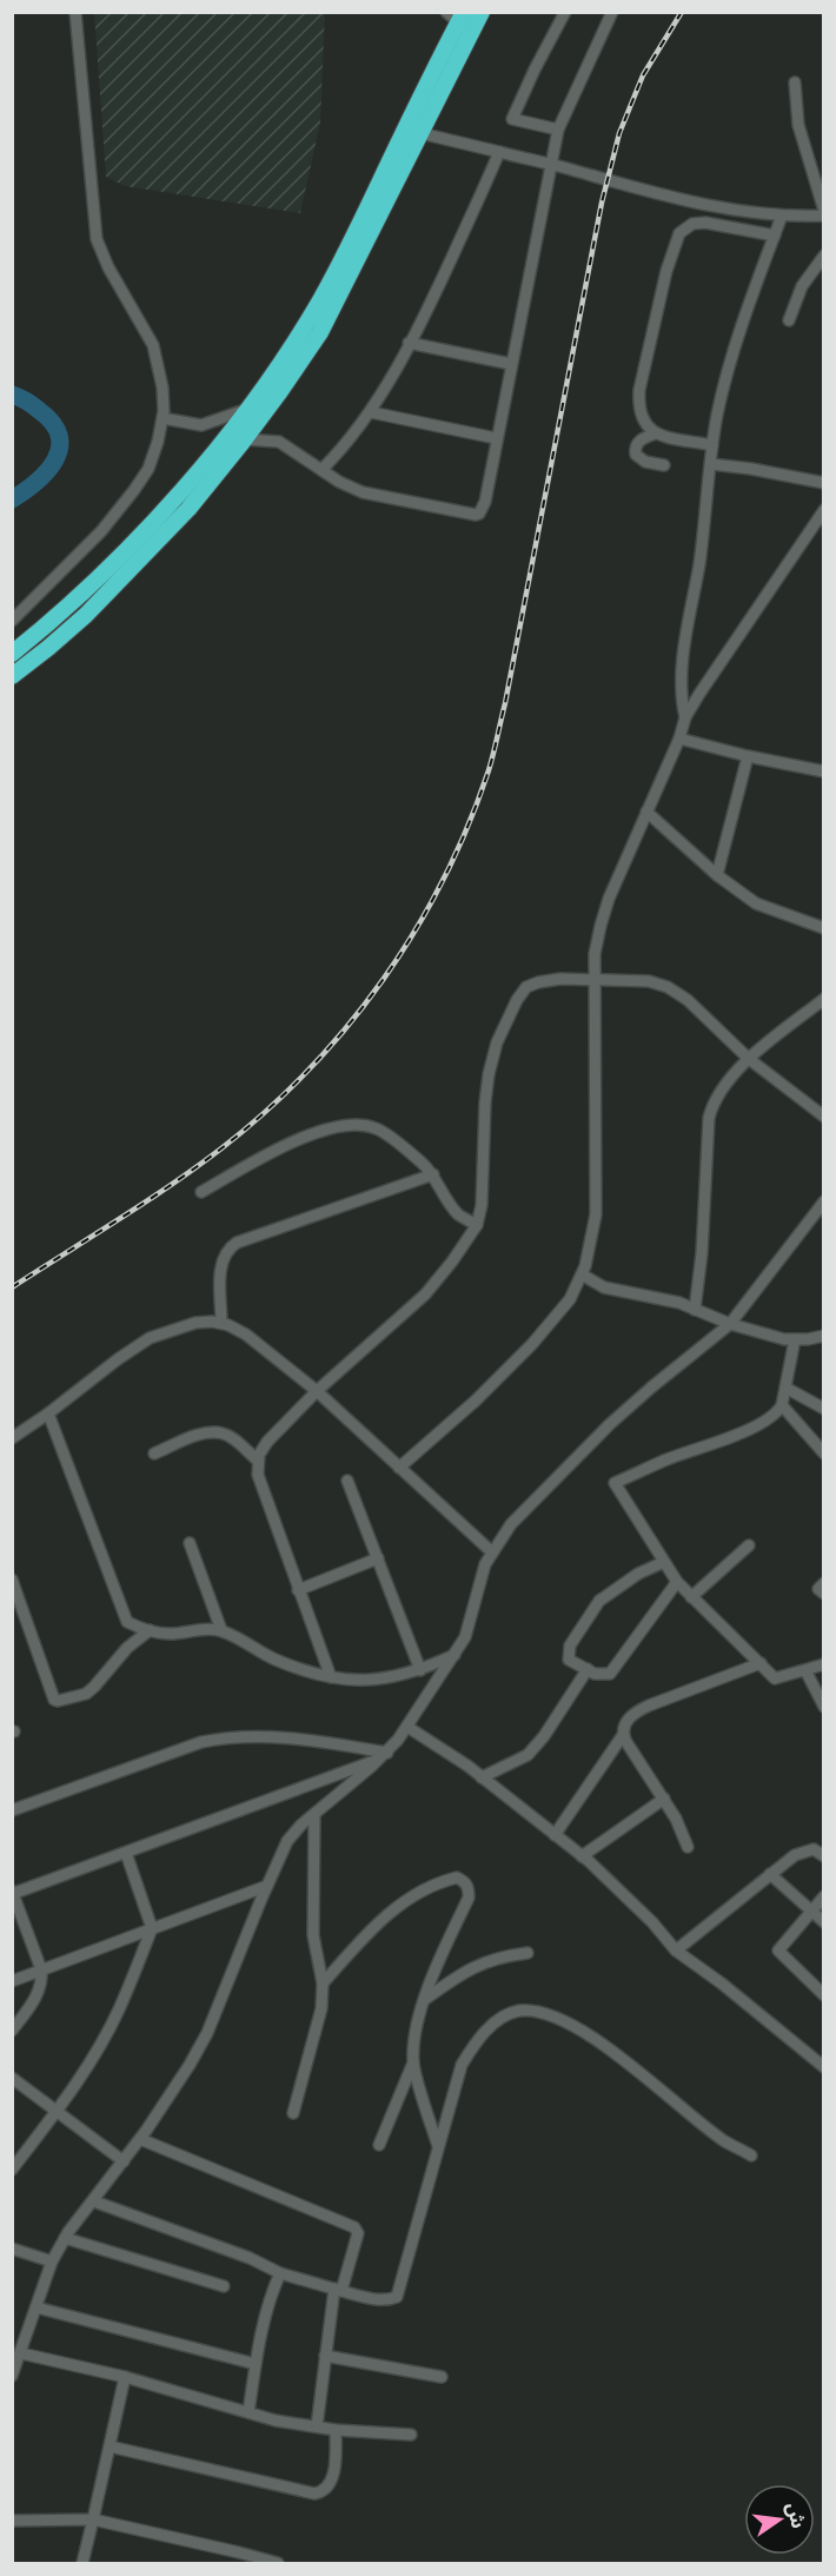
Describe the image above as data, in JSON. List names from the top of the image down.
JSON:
{
  "north": "right"
}
